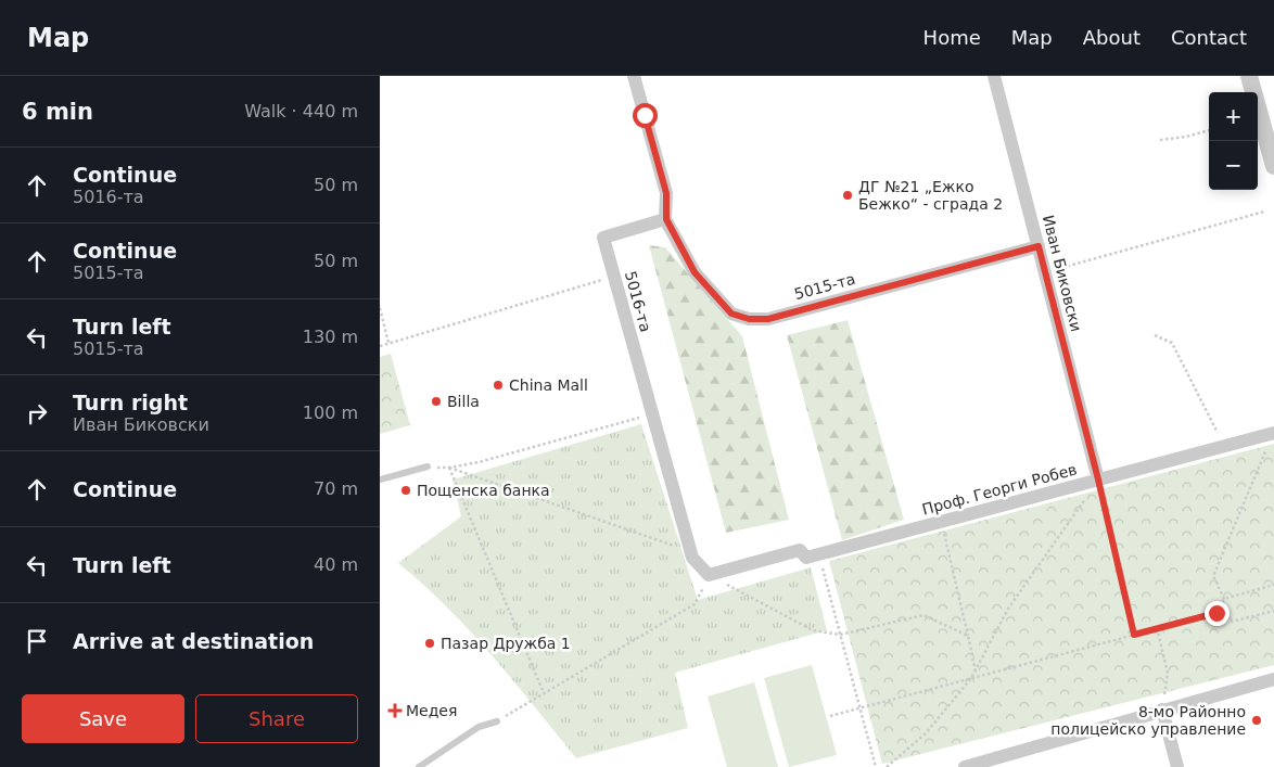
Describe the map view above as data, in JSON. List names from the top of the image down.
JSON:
{
  "streets": {
    "street": [
      "Иван Биковски",
      "5015-та",
      "5016-та",
      "Проф. Георги Робев"
    ]
  },
  "crossings": [
    ["Иван Биковски", "5015-та"],
    ["Иван Биковски", "Проф. Георги Робев"],
    ["5015-та", "5016-та"],
    ["5016-та", "Проф. Георги Робев"]
  ],
  "places": {
    "other": [
      "ДГ №21 „Ежко Бежко“ - сграда 2",
      "China Mall",
      "Billa",
      "Пощенска банка",
      "Пазар Дружба 1",
      "8-мо Районно полицейско управление"
    ],
    "health": ["Медея"]
  },
  "page": {
    "header": "Map",
    "nav": [
      "Home",
      "Map",
      "About",
      "Contact"
    ],
    "heading": ["6 min", "Walk · 440 m"],
    "map_buttons": ["+", "−"],
    "list": [
      ["Continue", "5016-та", "50 m"],
      ["Continue", "5015-та", "50 m"],
      ["Turn left", "5015-та", "130 m"],
      ["Turn right", "Иван Биковски", "100 m"],
      ["Continue", "70 m"],
      ["Turn left", "40 m"],
      "Arrive at destination"
    ],
    "buttons": ["Save", "Share"]
  }
}
